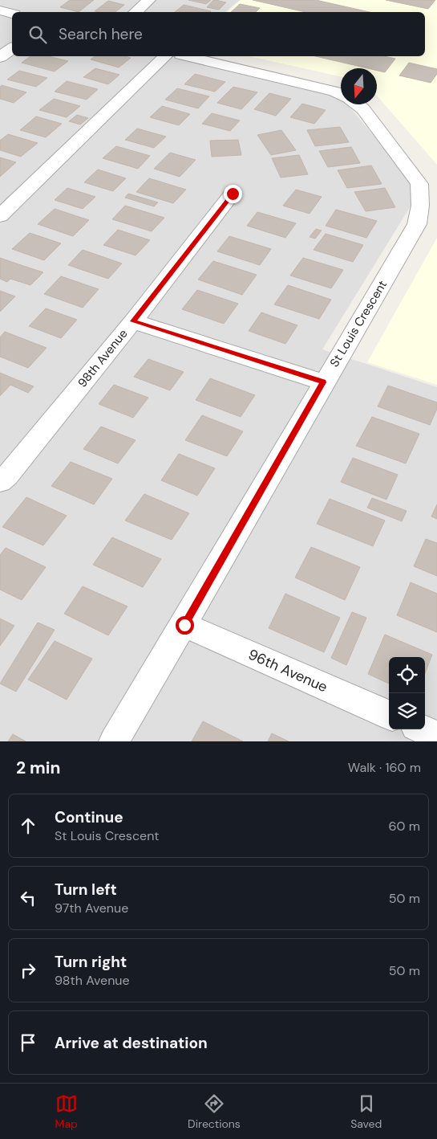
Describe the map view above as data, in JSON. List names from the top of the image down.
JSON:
{
  "streets": {
    "street": ["St Louis Crescent", "98th Avenue", "96th Avenue"]
  },
  "crossings": [
    ["St Louis Crescent", "96th Avenue"]
  ],
  "north": "bottom",
  "page": {
    "search": "Search here",
    "heading": ["2 min", "Walk · 160 m"],
    "list": [
      ["Continue", "St Louis Crescent", "60 m"],
      ["Turn left", "97th Avenue", "50 m"],
      ["Turn right", "98th Avenue", "50 m"],
      "Arrive at destination"
    ],
    "nav": ["Map", "Directions", "Saved"]
  }
}
